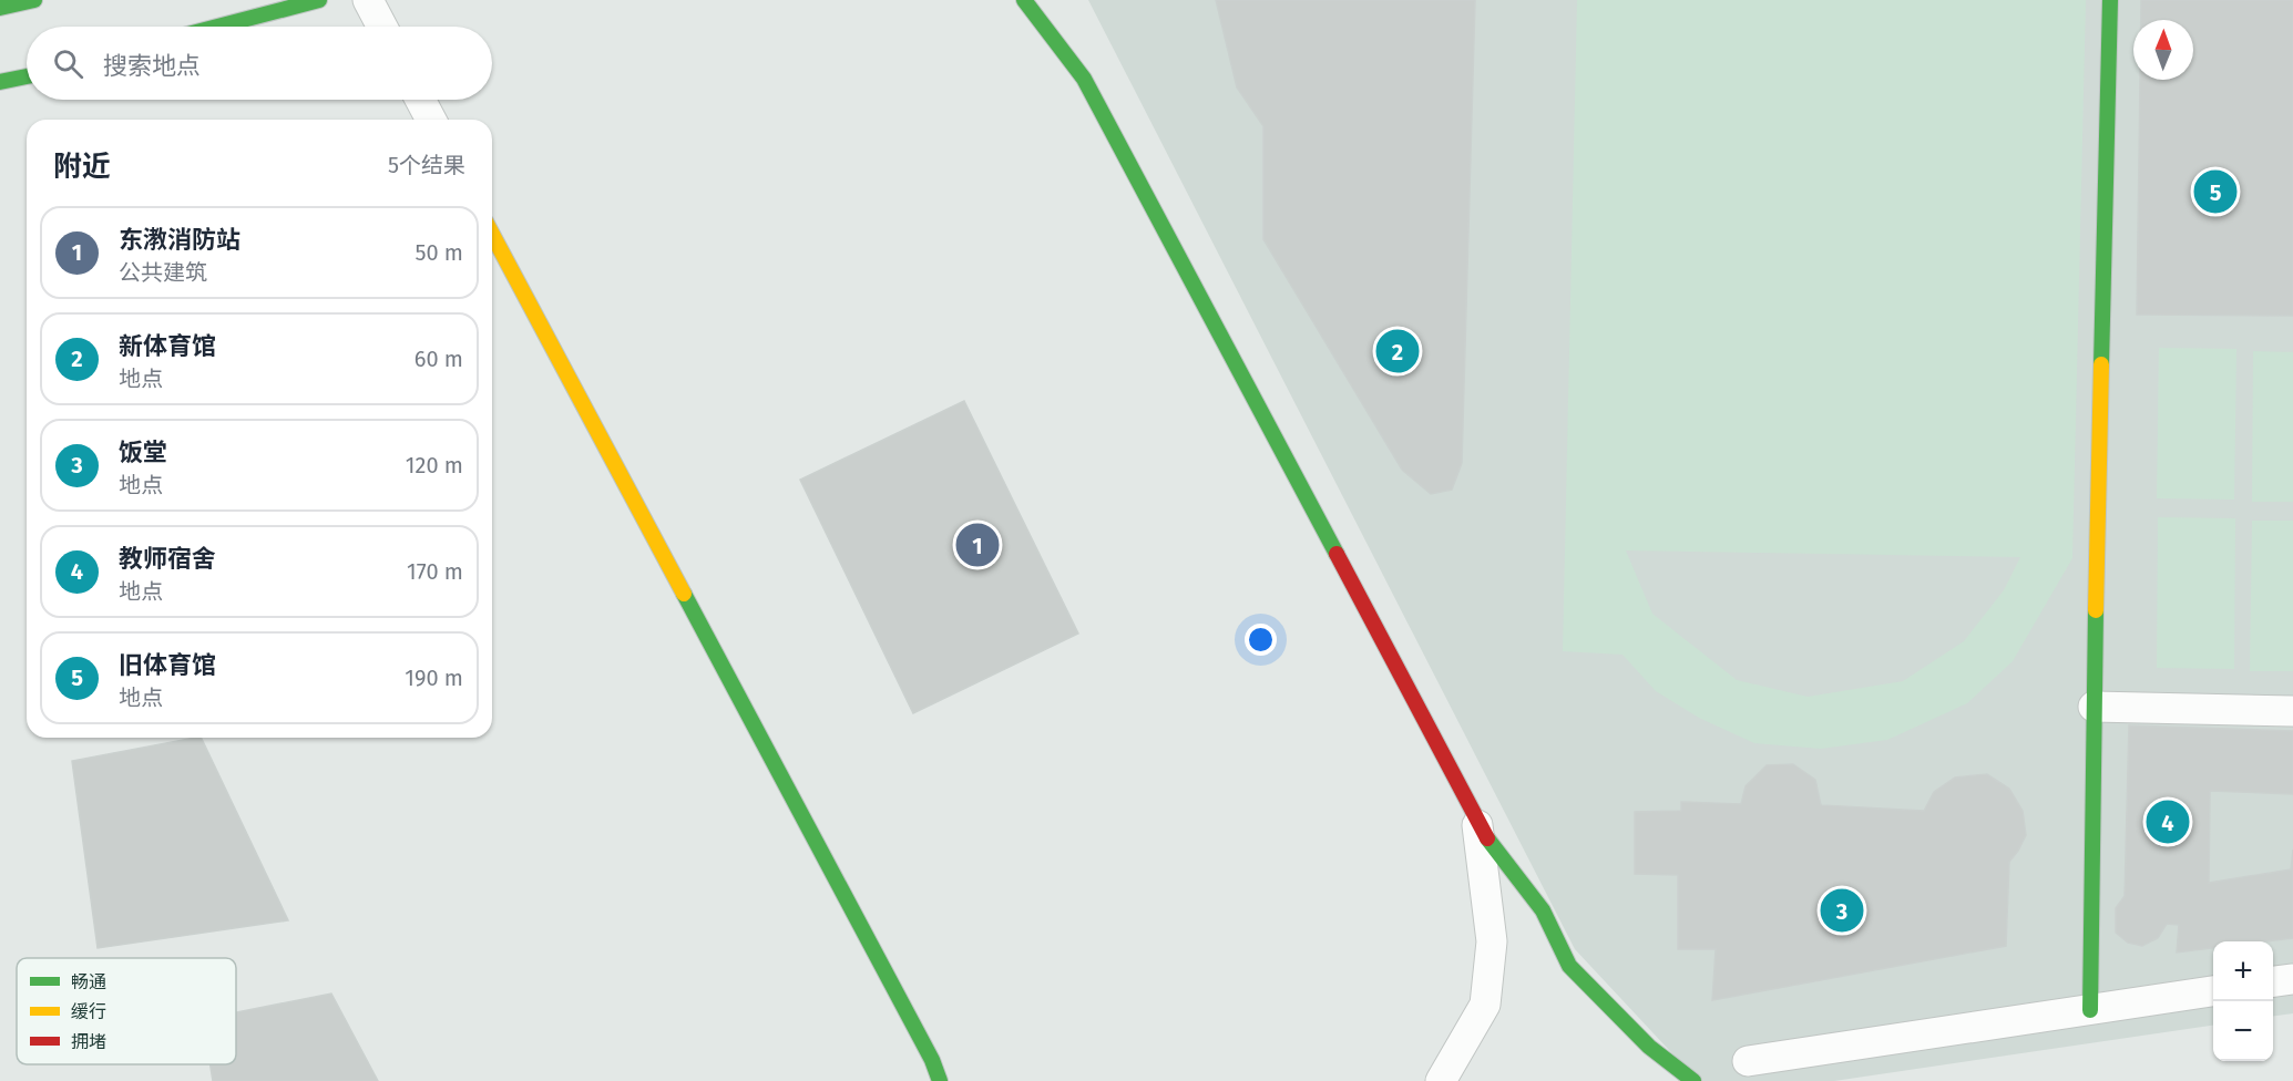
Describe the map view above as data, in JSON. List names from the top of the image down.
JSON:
{
  "legend": ["畅通", "缓行", "拥堵"],
  "north": "top",
  "page": {
    "search": "搜索地点",
    "heading": ["附近", "5个结果"],
    "pins": [
      "5",
      "2",
      "1",
      "4",
      "3"
    ],
    "list": [
      {
        "mark": "1",
        "name": "东漖消防站",
        "note": "公共建筑",
        "value": "50 m"
      },
      {
        "mark": "2",
        "name": "新体育馆",
        "note": "地点",
        "value": "60 m"
      },
      {
        "mark": "3",
        "name": "饭堂",
        "note": "地点",
        "value": "120 m"
      },
      {
        "mark": "4",
        "name": "教师宿舍",
        "note": "地点",
        "value": "170 m"
      },
      {
        "mark": "5",
        "name": "旧体育馆",
        "note": "地点",
        "value": "190 m"
      }
    ],
    "map_buttons": ["+", "−"]
  }
}
